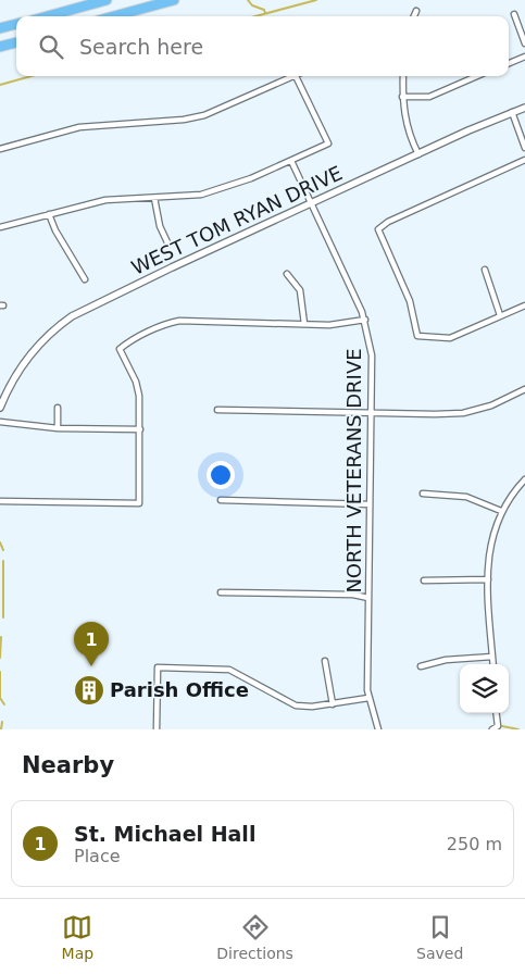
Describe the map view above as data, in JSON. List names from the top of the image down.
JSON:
{
  "streets": {
    "street": ["WEST TOM RYAN DRIVE", "NORTH VETERANS DRIVE"]
  },
  "crossings": [
    ["WEST TOM RYAN DRIVE", "NORTH VETERANS DRIVE"]
  ],
  "places": {
    "building": ["Parish Office"]
  },
  "page": {
    "search": "Search here",
    "pins": "1",
    "heading": "Nearby",
    "list": [
      {
        "mark": "1",
        "name": "St. Michael Hall",
        "note": "Place",
        "value": "250 m"
      }
    ],
    "nav": ["Map", "Directions", "Saved"]
  }
}
